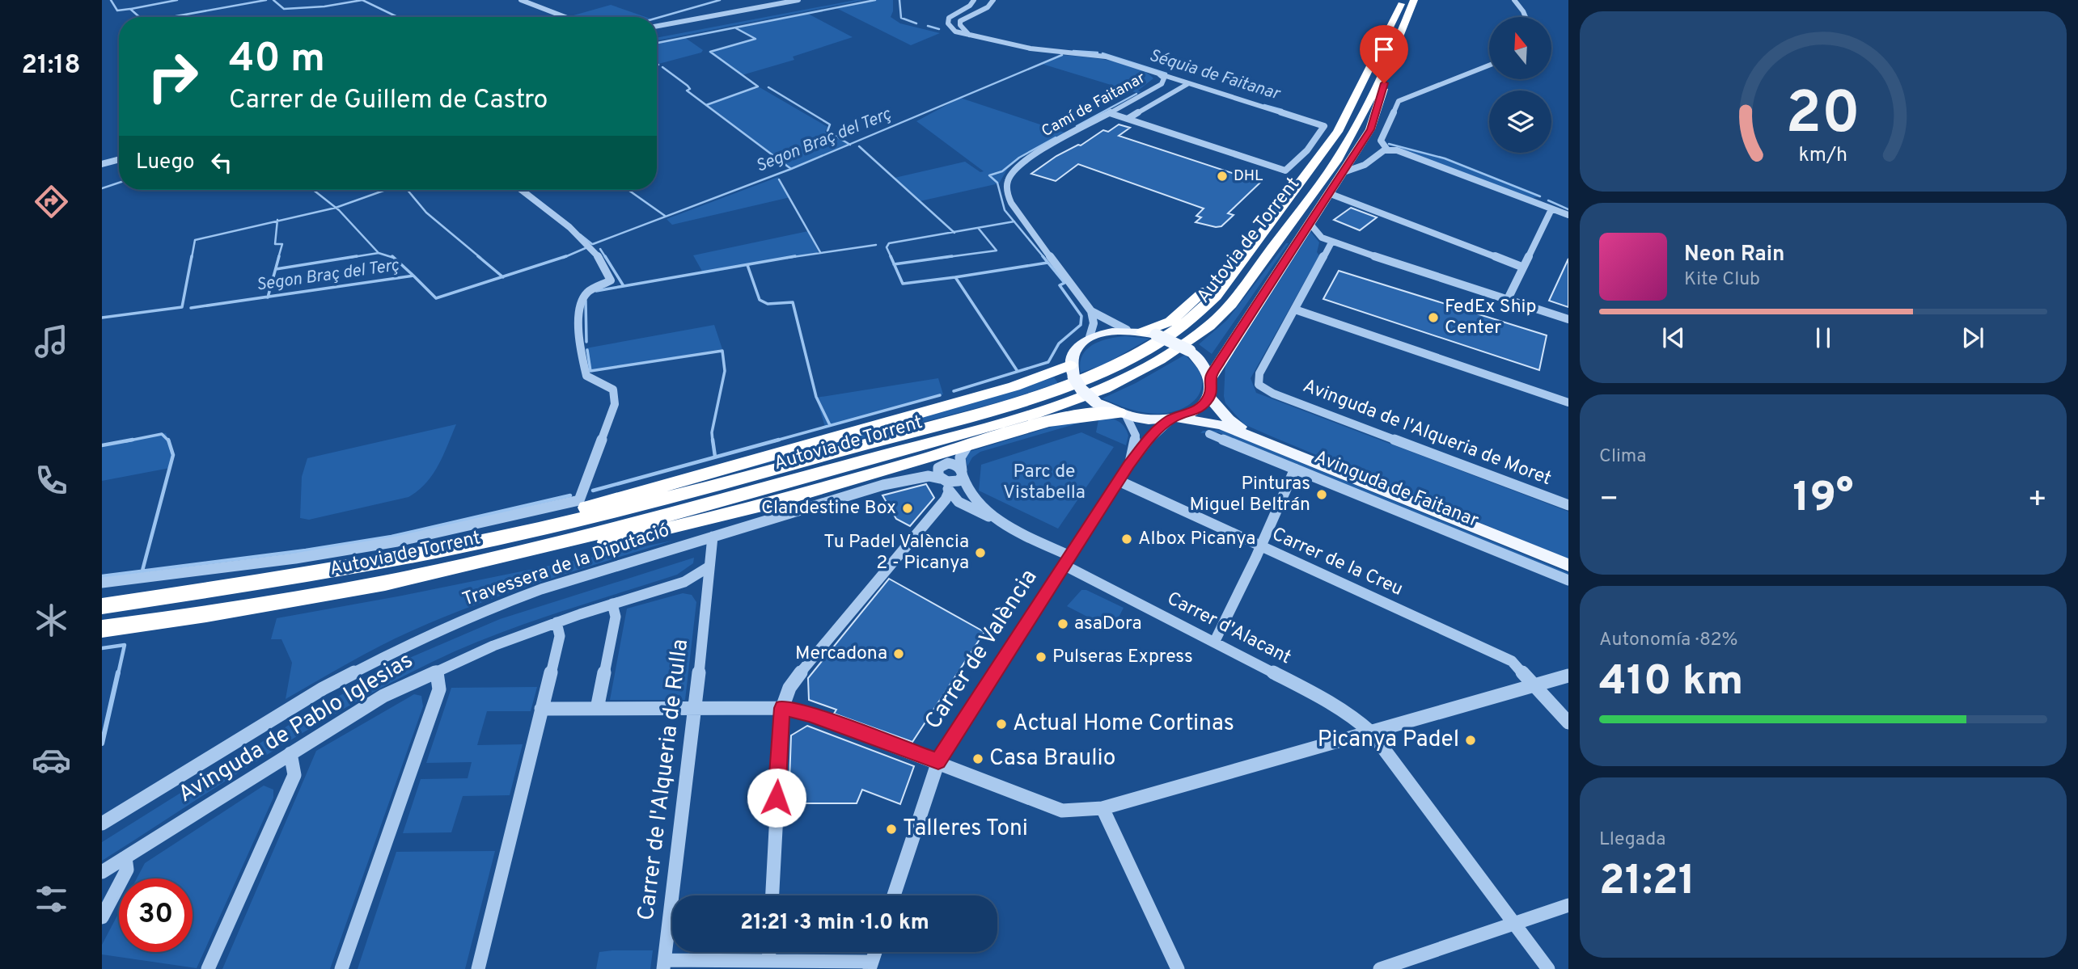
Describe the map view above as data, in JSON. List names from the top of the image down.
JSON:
{
  "streets": {
    "highway": ["Autovia de Torrent"],
    "main road": ["Avinguda de Faitanar"],
    "street": [
      "Camí de Faitanar",
      "Avinguda de l'Alqueria de Moret",
      "Carrer de la Creu",
      "Travessera de la Diputació",
      "Carrer d'Alacant",
      "Carrer de València",
      "Avinguda de Pablo Iglesias",
      "Carrer de l'Alqueria de Rulla"
    ]
  },
  "crossings": [
    ["Camí de Faitanar", "Carrer de València"],
    ["Carrer de la Creu", "Carrer de València"],
    ["Travessera de la Diputació", "Carrer d'Alacant"],
    ["Travessera de la Diputació", "Carrer de l'Alqueria de Rulla"],
    ["Carrer d'Alacant", "Carrer de València"],
    ["Avinguda de Pablo Iglesias", "Carrer de l'Alqueria de Rulla"]
  ],
  "water": ["Séquia de Faitanar", "Segon Braç del Terç"],
  "parks": ["Parc de Vistabella"],
  "places": [
    "DHL",
    "FedEx Ship Center",
    "Pinturas Miguel Beltrán",
    "Clandestine Box",
    "Albox Picanya",
    "Tu Padel València 2 - Picanya",
    "asaDora",
    "Mercadona",
    "Pulseras Express",
    "Actual Home Cortinas",
    "Picanya Padel",
    "Casa Braulio",
    "Talleres Toni"
  ],
  "north": "top",
  "page": {
    "tabs": "21:18",
    "turn": ["40 m", "Carrer de Guillem de Castro"],
    "then": "Luego",
    "song": ["Neon Rain", "Kite Club"],
    "tile": [
      "Clima",
      ["Autonomía · 82%", "410 km"],
      ["Llegada", "21:21"]
    ],
    "heat": ["−", "19°", "+"],
    "limit": "30",
    "trip": "21:21 · 3 min · 1.0 km",
    "gauge": ["20", "km/h"]
  }
}
